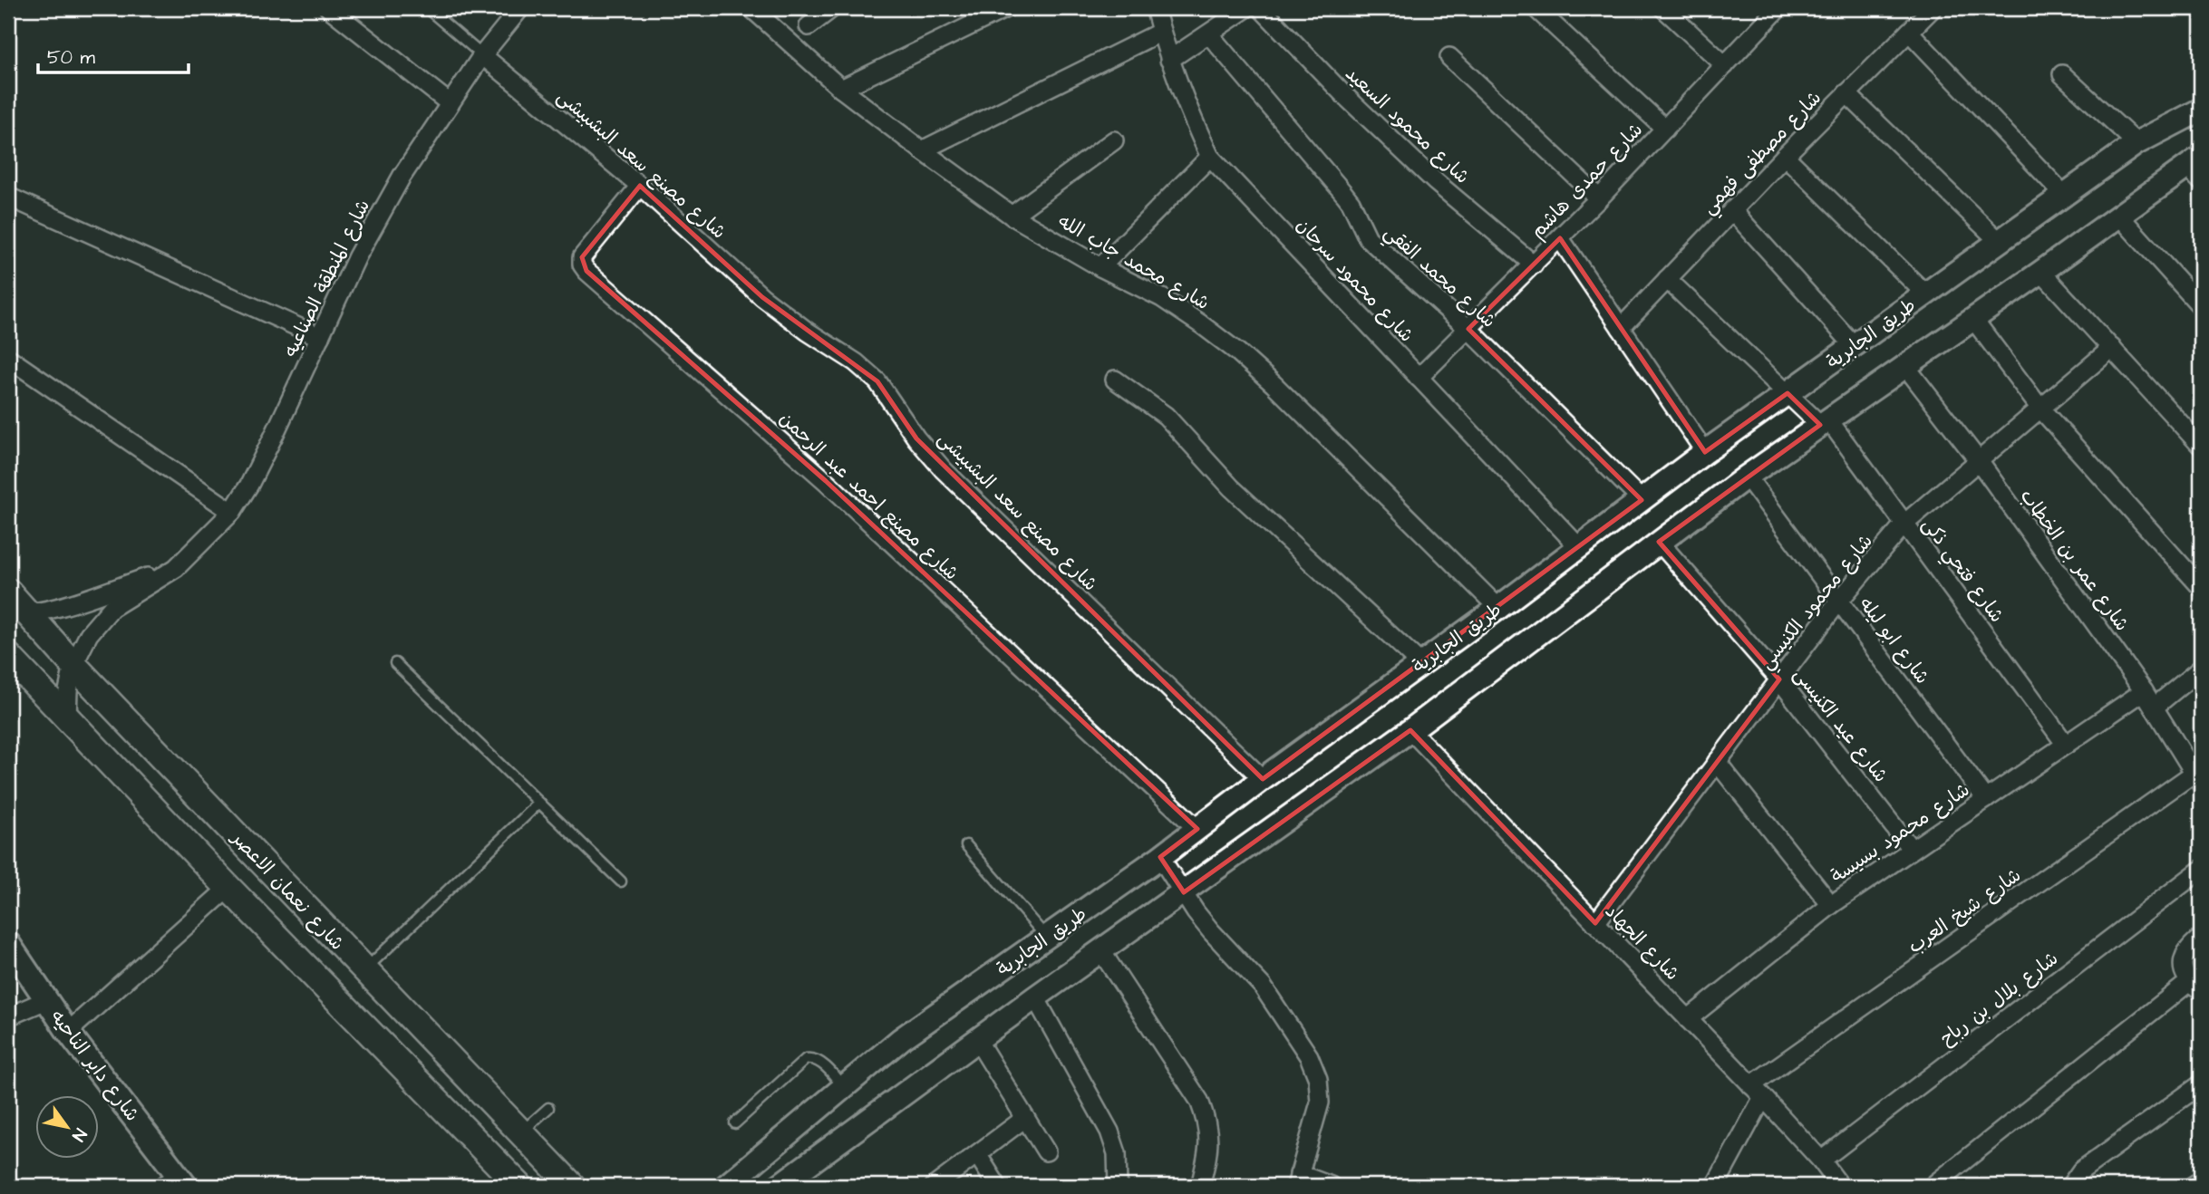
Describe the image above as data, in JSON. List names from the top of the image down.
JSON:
{
  "streets": {
    "main road": ["شارع نعمان الاعصر"],
    "street": [
      "شارع محمود السعيد",
      "شارع مصطفى فهمي",
      "شارع مصنع سعد البشبيشى",
      "شارع حمدى هاشم",
      "شارع محمد جاب الله",
      "شارع محمد الفقي",
      "شارع المنطقة الصناعيه",
      "شارع محمود سرحان",
      "طريق الجابرية",
      "شارع مصنع احمد عبد الرحمن",
      "شارع عمر بن الخطاب",
      "شارع فتحي ذكى",
      "شارع محمود الكنيسي",
      "شارع ابو ليله",
      "شارع عيد الكنيسى",
      "شارع محمود بسيسة",
      "شارع شيخ العرب",
      "شارع الجهاد",
      "شارع بلال بن رباح",
      "شارع داير الناحيه"
    ]
  },
  "crossings": [
    ["شارع محمود السعيد", "شارع حمدى هاشم"],
    ["شارع مصطفى فهمي", "شارع فتحي ذكى"],
    ["شارع مصنع سعد البشبيشى", "شارع المنطقة الصناعيه"],
    ["شارع مصنع سعد البشبيشى", "طريق الجابرية"],
    ["شارع مصنع سعد البشبيشى", "شارع مصنع احمد عبد الرحمن"],
    ["شارع حمدى هاشم", "شارع محمد الفقي"],
    ["شارع حمدى هاشم", "شارع محمود سرحان"],
    ["شارع محمد جاب الله", "طريق الجابرية"],
    ["شارع محمد الفقي", "طريق الجابرية"],
    ["شارع المنطقة الصناعيه", "شارع نعمان الاعصر"],
    ["شارع محمود سرحان", "طريق الجابرية"],
    ["طريق الجابرية", "شارع مصنع احمد عبد الرحمن"],
    ["طريق الجابرية", "شارع فتحي ذكى"],
    ["شارع عمر بن الخطاب", "شارع محمود الكنيسي"],
    ["شارع عمر بن الخطاب", "شارع محمود بسيسة"],
    ["شارع عمر بن الخطاب", "شارع شيخ العرب"],
    ["شارع فتحي ذكى", "شارع محمود الكنيسي"],
    ["شارع فتحي ذكى", "شارع محمود بسيسة"],
    ["شارع محمود الكنيسي", "شارع ابو ليله"],
    ["شارع محمود الكنيسي", "شارع عيد الكنيسى"],
    ["شارع محمود الكنيسي", "شارع الجهاد"],
    ["شارع ابو ليله", "شارع محمود بسيسة"],
    ["شارع عيد الكنيسى", "شارع محمود بسيسة"],
    ["شارع محمود بسيسة", "شارع الجهاد"],
    ["شارع شيخ العرب", "شارع الجهاد"],
    ["شارع الجهاد", "شارع بلال بن رباح"]
  ],
  "scale_bar": "50 m",
  "north": "bottom right"
}
